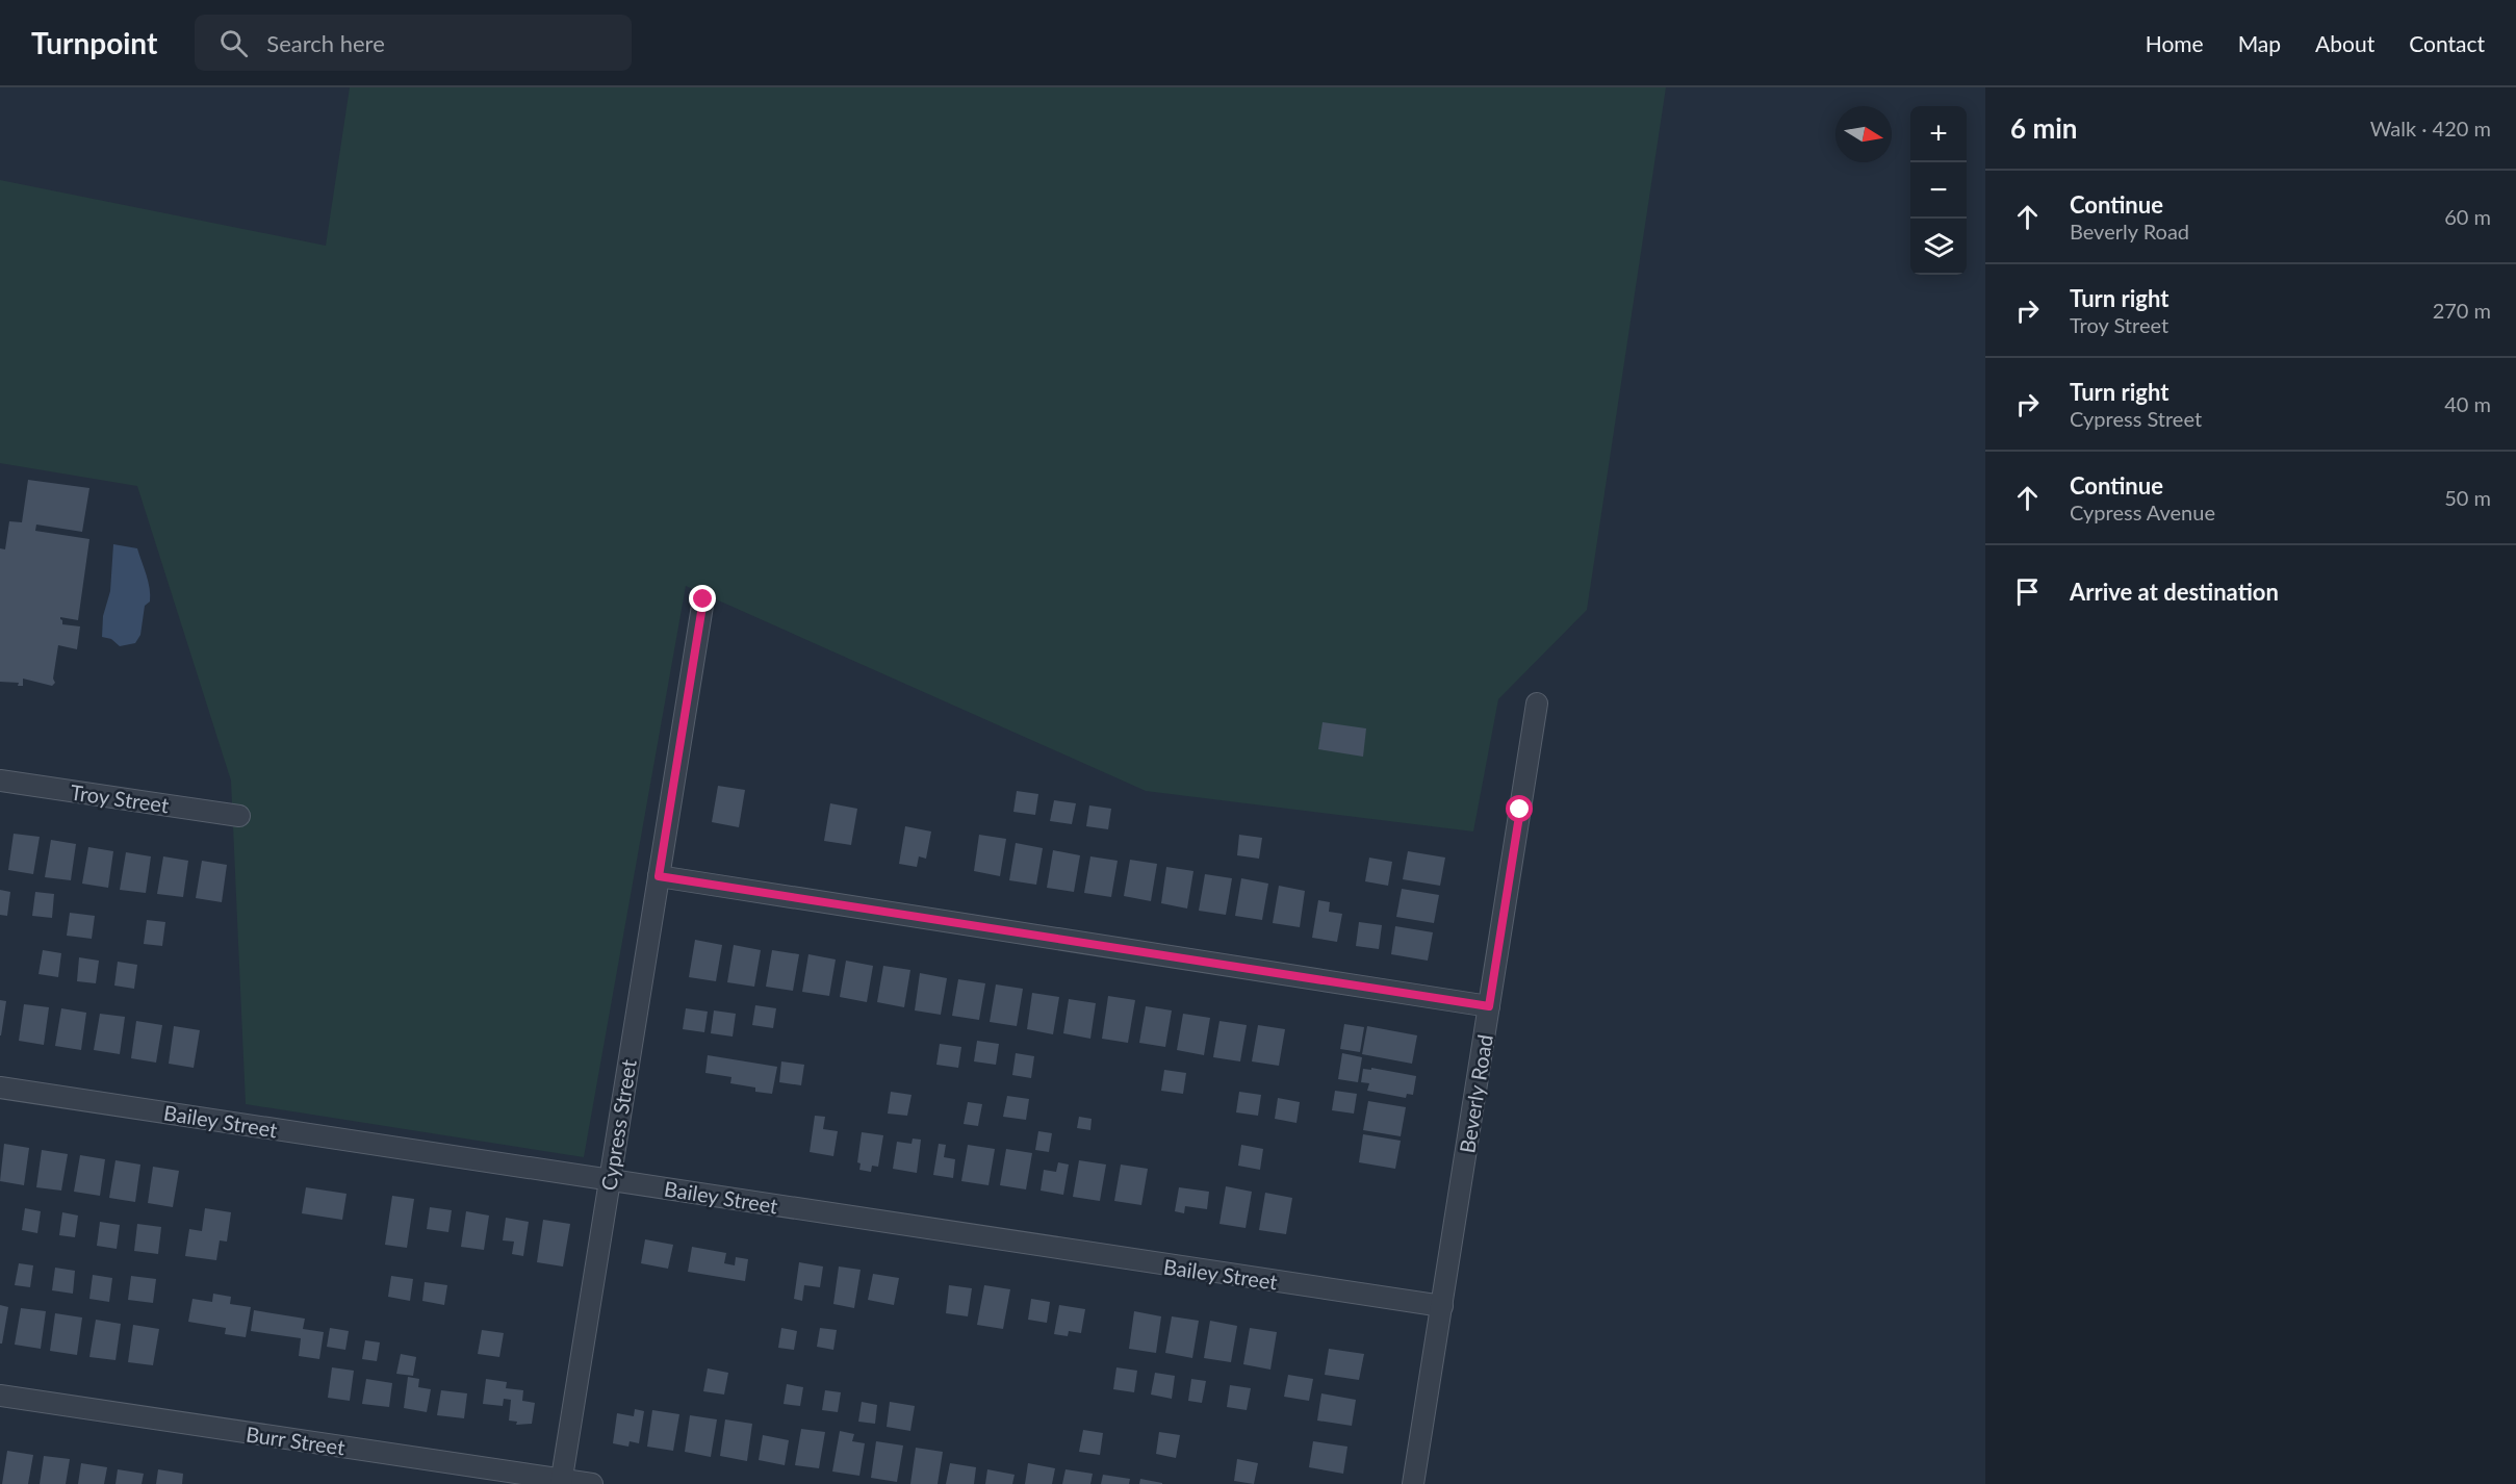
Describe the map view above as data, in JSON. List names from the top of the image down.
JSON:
{
  "streets": {
    "street": [
      "Troy Street",
      "Beverly Road",
      "Bailey Street",
      "Cypress Street",
      "Burr Street"
    ]
  },
  "crossings": [
    ["Beverly Road", "Bailey Street"],
    ["Bailey Street", "Cypress Street"],
    ["Cypress Street", "Burr Street"]
  ],
  "north": "right",
  "page": {
    "header": "Turnpoint",
    "search": "Search here",
    "nav": [
      "Home",
      "Map",
      "About",
      "Contact"
    ],
    "heading": ["6 min", "Walk · 420 m"],
    "map_buttons": ["+", "−"],
    "list": [
      ["Continue", "Beverly Road", "60 m"],
      ["Turn right", "Troy Street", "270 m"],
      ["Turn right", "Cypress Street", "40 m"],
      ["Continue", "Cypress Avenue", "50 m"],
      "Arrive at destination"
    ]
  }
}
